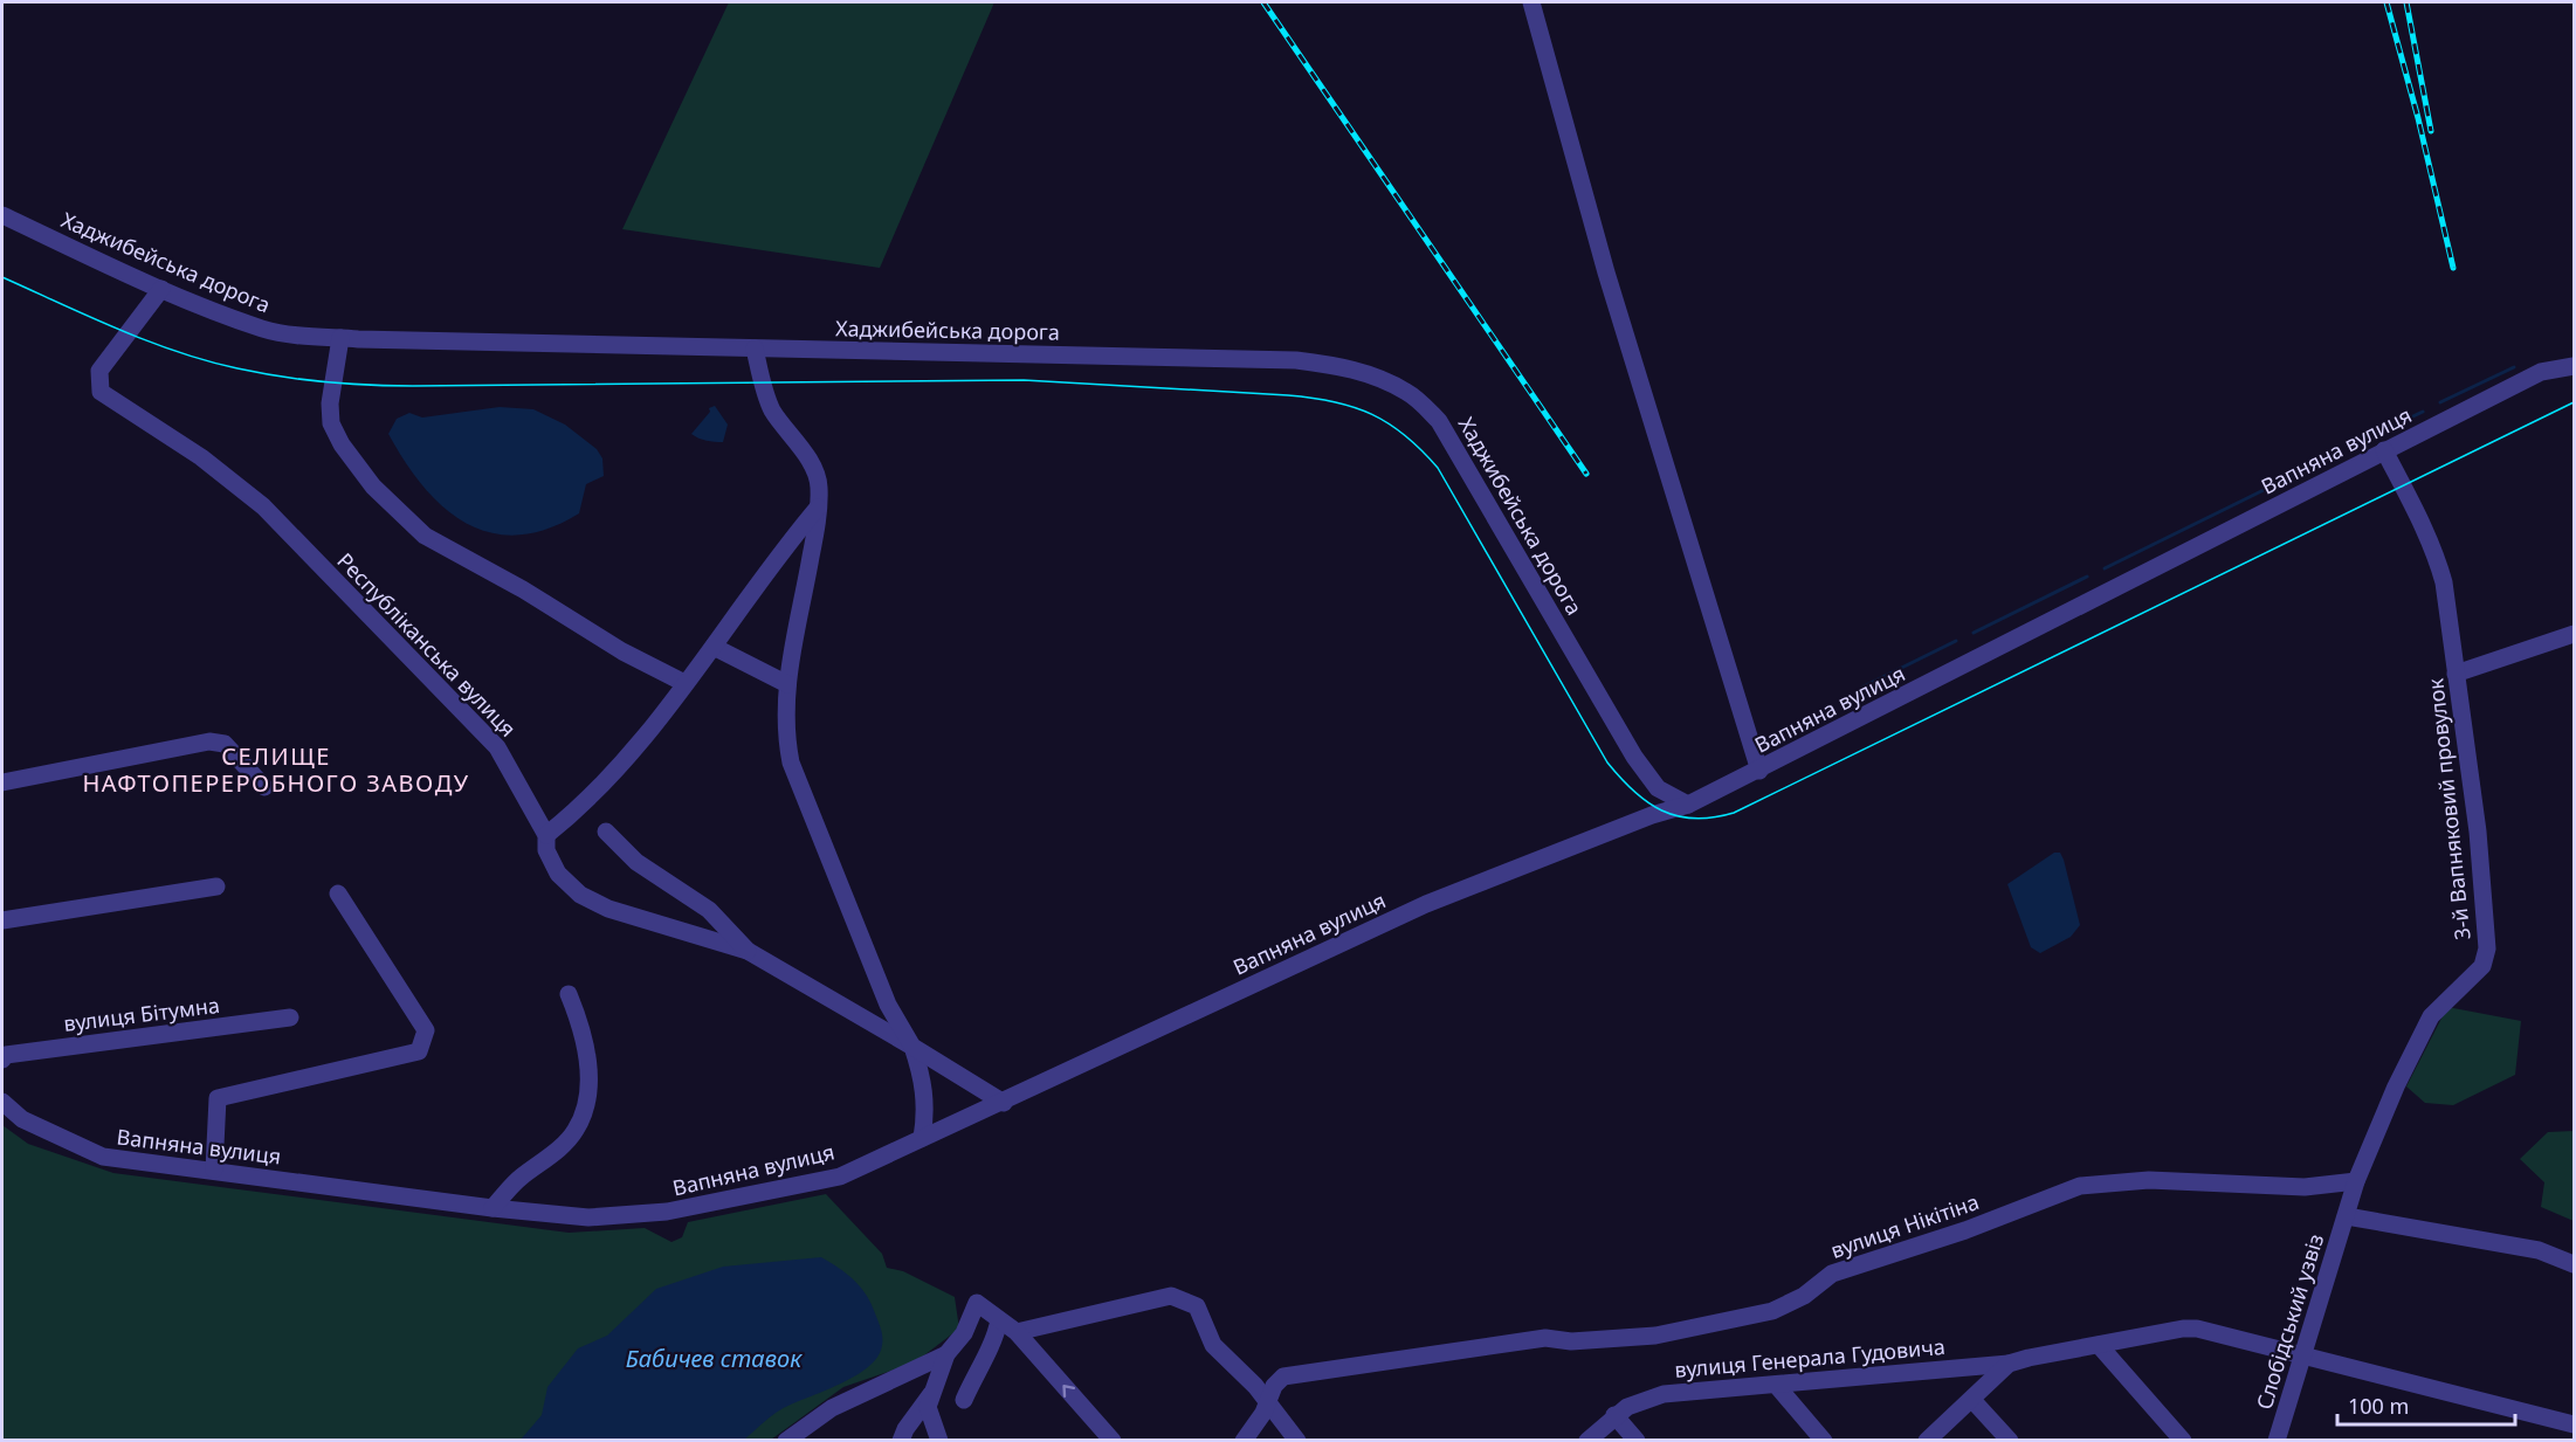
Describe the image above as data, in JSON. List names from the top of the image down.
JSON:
{
  "streets": {
    "street": [
      "Хаджибейська дорога",
      "Вапняна вулиця",
      "Республіканська вулиця",
      "3-й Вапняковий провулок",
      "вулиця Бітумна",
      "вулиця Нікітіна",
      "Слобідський узвіз",
      "вулиця Генерала Гудовича"
    ]
  },
  "crossings": [
    ["Хаджибейська дорога", "Вапняна вулиця"],
    ["Хаджибейська дорога", "Республіканська вулиця"],
    ["Вапняна вулиця", "Республіканська вулиця"],
    ["Вапняна вулиця", "3-й Вапняковий провулок"],
    ["3-й Вапняковий провулок", "вулиця Нікітіна"],
    ["Слобідський узвіз", "вулиця Генерала Гудовича"]
  ],
  "districts": ["СЕЛИЩЕ НАФТОПЕРЕРОБНОГО ЗАВОДУ"],
  "water": ["Бабичев ставок"],
  "scale_bar": "100 m"
}
